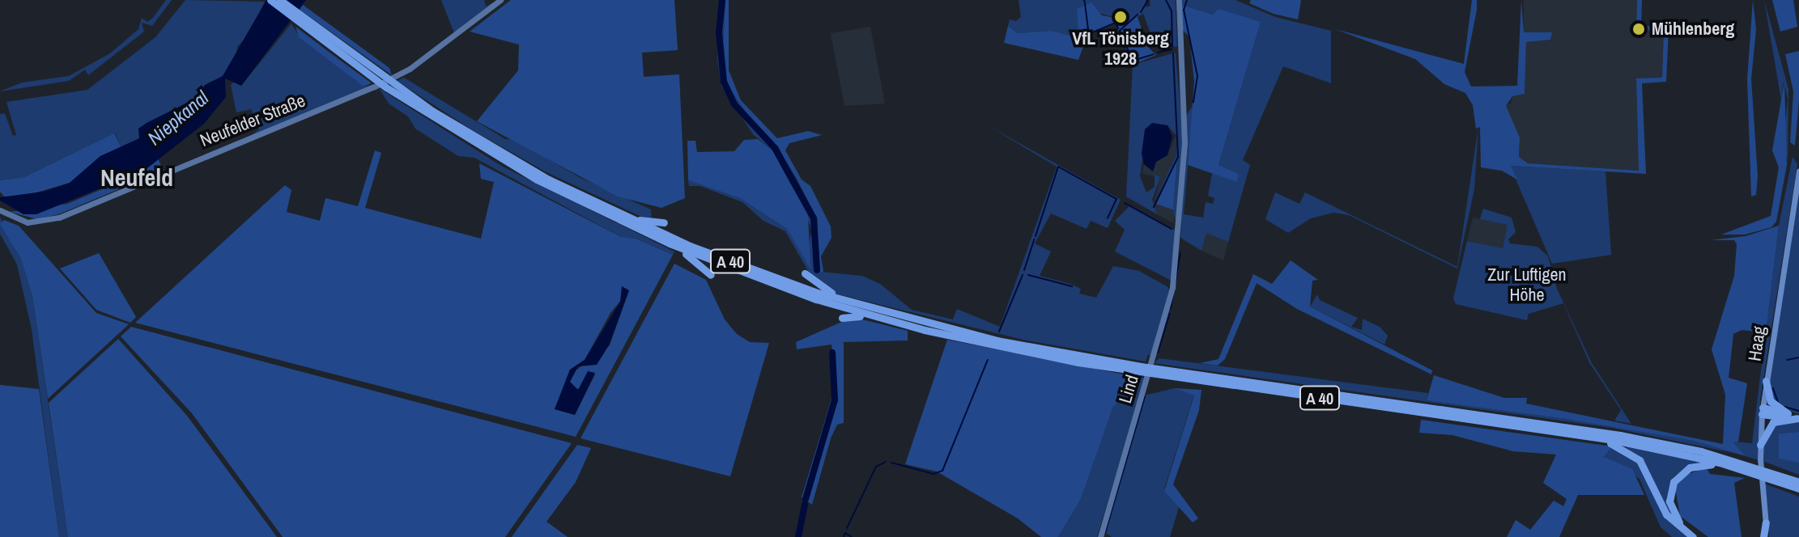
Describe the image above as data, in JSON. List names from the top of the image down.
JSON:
{
  "streets": {
    "highway": ["A 40"],
    "main road": ["Neufelder Straße", "Haag", "Lind"]
  },
  "districts": ["Neufeld"],
  "water": ["Niepkanal"],
  "parks": ["Zur Luftigen Höhe"],
  "places": ["VfL Tönisberg 1928", "Mühlenberg"]
}
